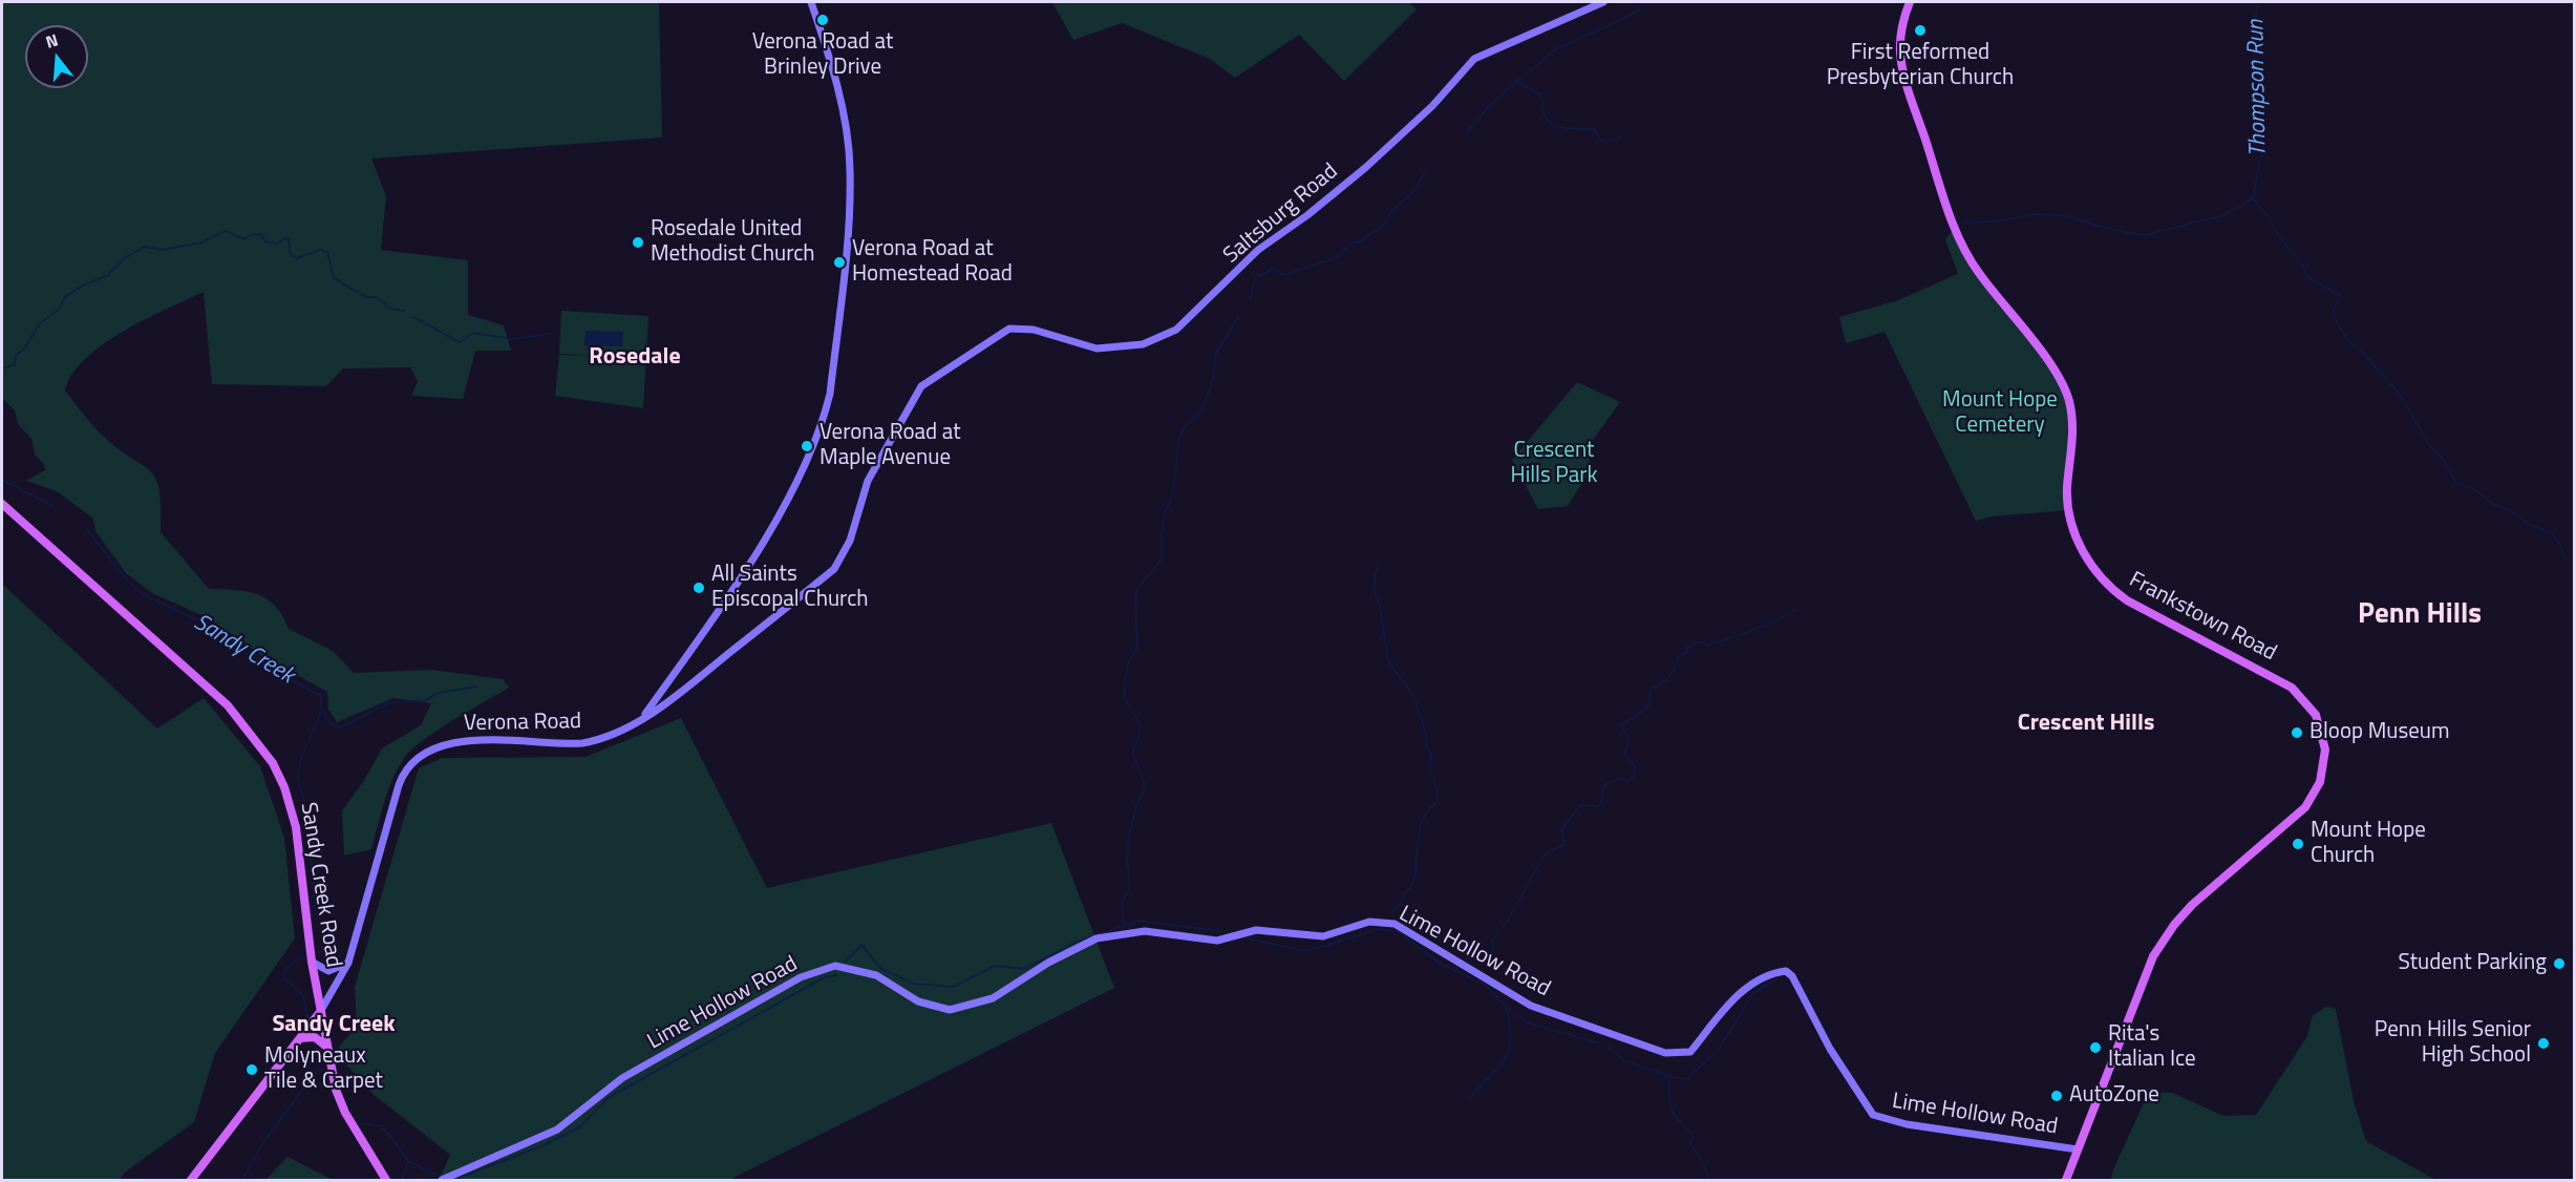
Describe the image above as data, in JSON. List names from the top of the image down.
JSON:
{
  "streets": {
    "main road": ["Frankstown Road", "Verona Road", "Sandy Creek Road"],
    "street": ["Saltsburg Road", "Lime Hollow Road"]
  },
  "crossings": [
    ["Saltsburg Road", "Verona Road"],
    ["Frankstown Road", "Lime Hollow Road"],
    ["Verona Road", "Sandy Creek Road"]
  ],
  "districts": [
    "Rosedale",
    "Penn Hills",
    "Crescent Hills",
    "Sandy Creek"
  ],
  "water": ["Thompson Run", "Sandy Creek"],
  "parks": ["Mount Hope Cemetery", "Crescent Hills Park"],
  "places": [
    "Verona Road at Brinley Drive",
    "First Reformed Presbyterian Church",
    "Rosedale United Methodist Church",
    "Verona Road at Homestead Road",
    "Verona Road at Maple Avenue",
    "All Saints Episcopal Church",
    "Bloop Museum",
    "Mount Hope Church",
    "Student Parking",
    "Penn Hills Senior High School",
    "Rita's Italian Ice",
    "Molyneaux Tile & Carpet",
    "AutoZone"
  ],
  "north": "top"
}
